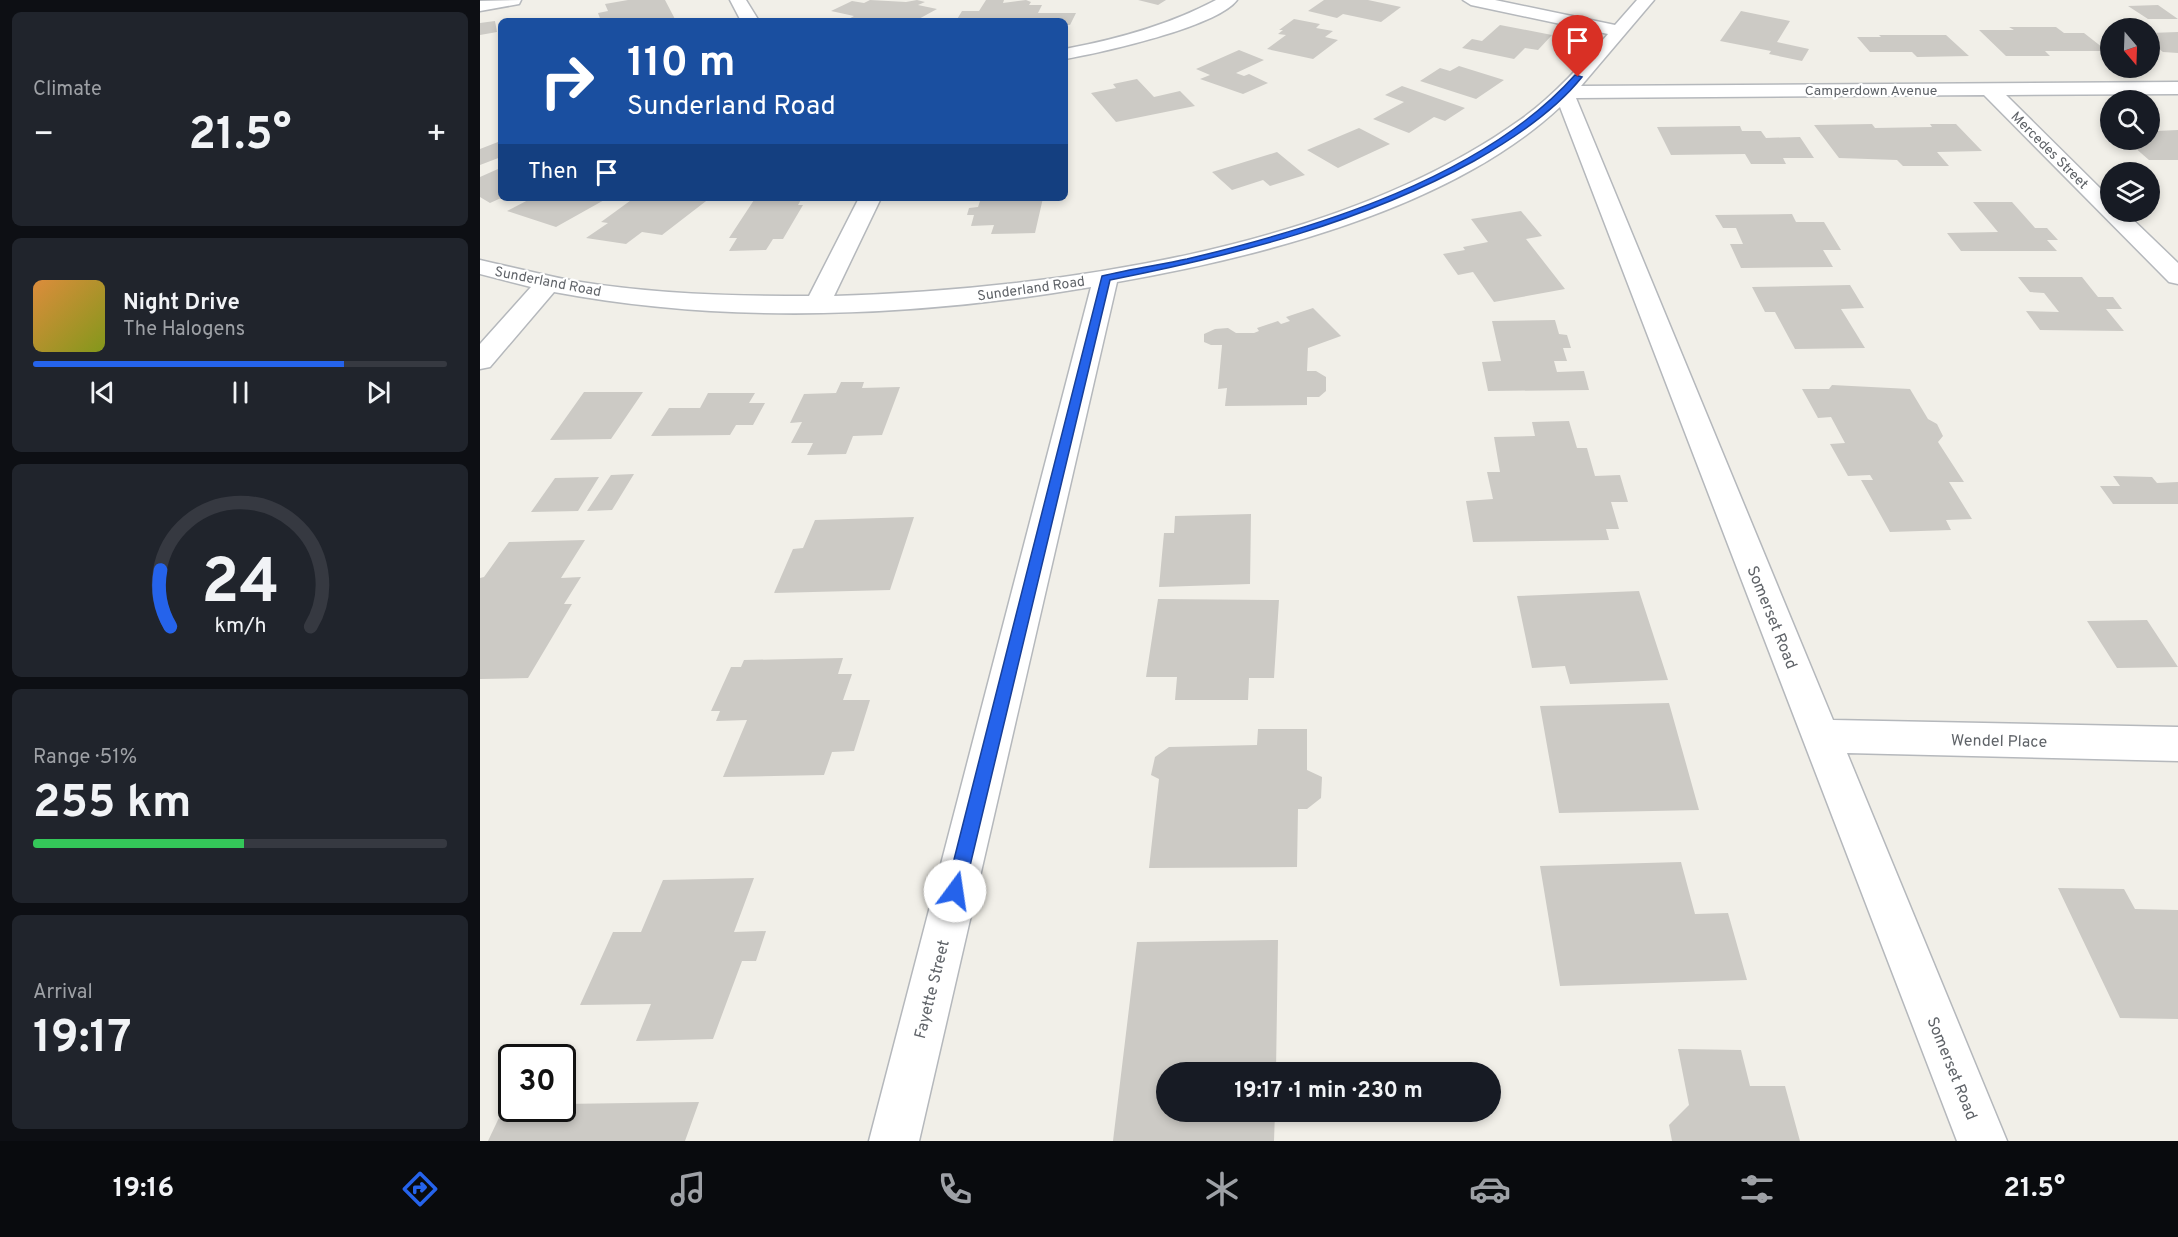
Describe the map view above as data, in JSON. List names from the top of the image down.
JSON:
{
  "streets": {
    "street": [
      "Camperdown Avenue",
      "Mercedes Street",
      "Sunderland Road",
      "Somerset Road",
      "Wendel Place",
      "Fayette Street"
    ]
  },
  "crossings": [
    ["Camperdown Avenue", "Mercedes Street"],
    ["Camperdown Avenue", "Sunderland Road"],
    ["Camperdown Avenue", "Somerset Road"],
    ["Sunderland Road", "Somerset Road"],
    ["Sunderland Road", "Fayette Street"],
    ["Somerset Road", "Wendel Place"]
  ],
  "north": "bottom",
  "page": {
    "tile": [
      "Climate",
      ["Range · 51%", "255 km"],
      ["Arrival", "19:17"]
    ],
    "turn": ["110 m", "Sunderland Road"],
    "heat": ["−", "21.5°", "+"],
    "then": "Then",
    "song": ["Night Drive", "The Halogens"],
    "limit": "30",
    "trip": "19:17 · 1 min · 230 m",
    "tabs": ["19:16", "21.5°"],
    "gauge": ["24", "km/h"]
  }
}
